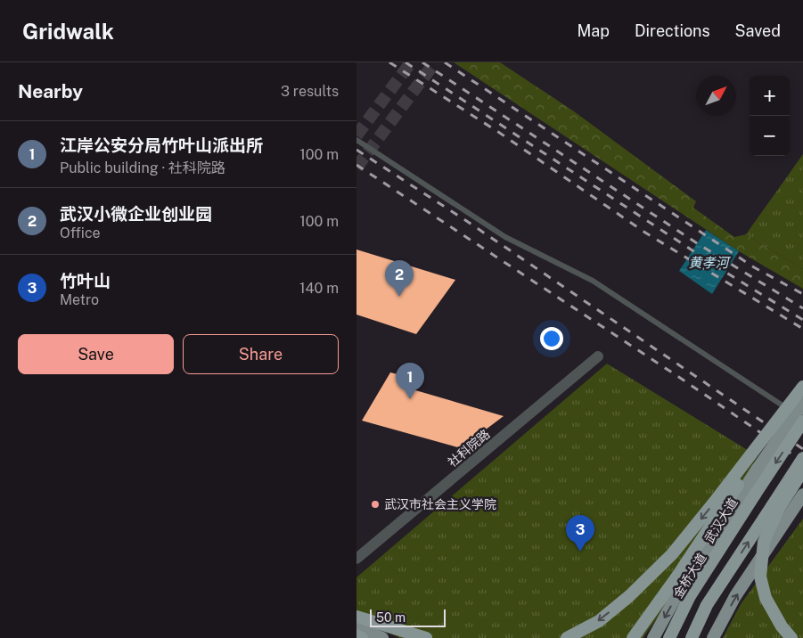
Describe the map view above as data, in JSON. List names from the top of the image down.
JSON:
{
  "streets": {
    "highway": ["武汉大道"],
    "main road": ["金桥大道"],
    "street": ["社科院路"]
  },
  "water": ["黄孝河"],
  "places": ["武汉市社会主义学院"],
  "scale_bar": "50 m",
  "north": "top right",
  "page": {
    "header": "Gridwalk",
    "nav": ["Map", "Directions", "Saved"],
    "heading": ["Nearby", "3 results"],
    "map_buttons": ["+", "−"],
    "list": [
      {
        "mark": "1",
        "name": "江岸公安分局竹叶山派出所",
        "note": "Public building · 社科院路",
        "value": "100 m"
      },
      {
        "mark": "2",
        "name": "武汉小微企业创业园",
        "note": "Office",
        "value": "100 m"
      },
      {
        "mark": "3",
        "name": "竹叶山",
        "note": "Metro",
        "value": "140 m"
      }
    ],
    "pins": ["2", "1", "3"],
    "buttons": ["Save", "Share"],
    "scale": "50 m"
  }
}
